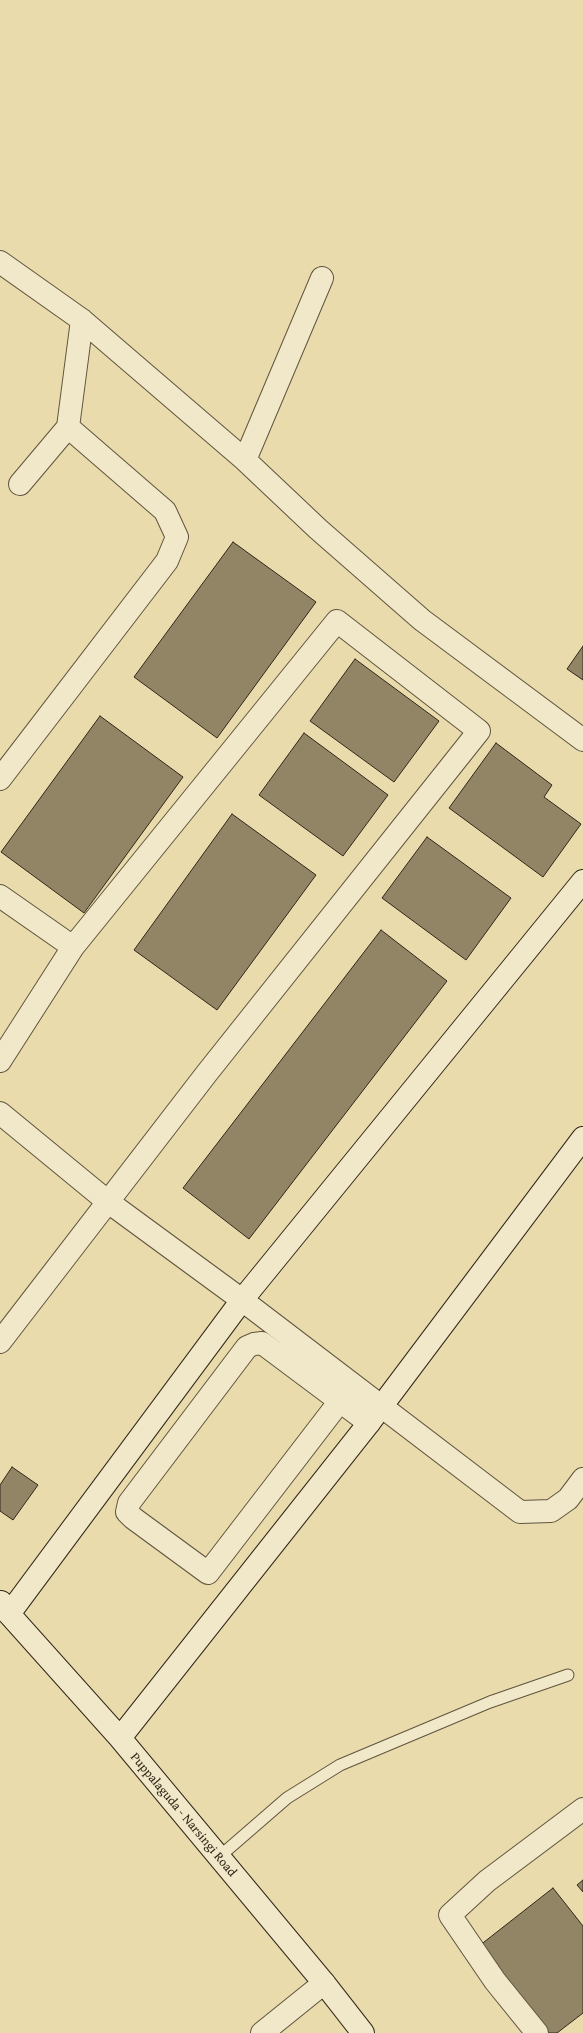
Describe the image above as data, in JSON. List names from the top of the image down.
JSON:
{
  "streets": {
    "street": ["Puppalaguda - Narsingi Road"]
  }
}
